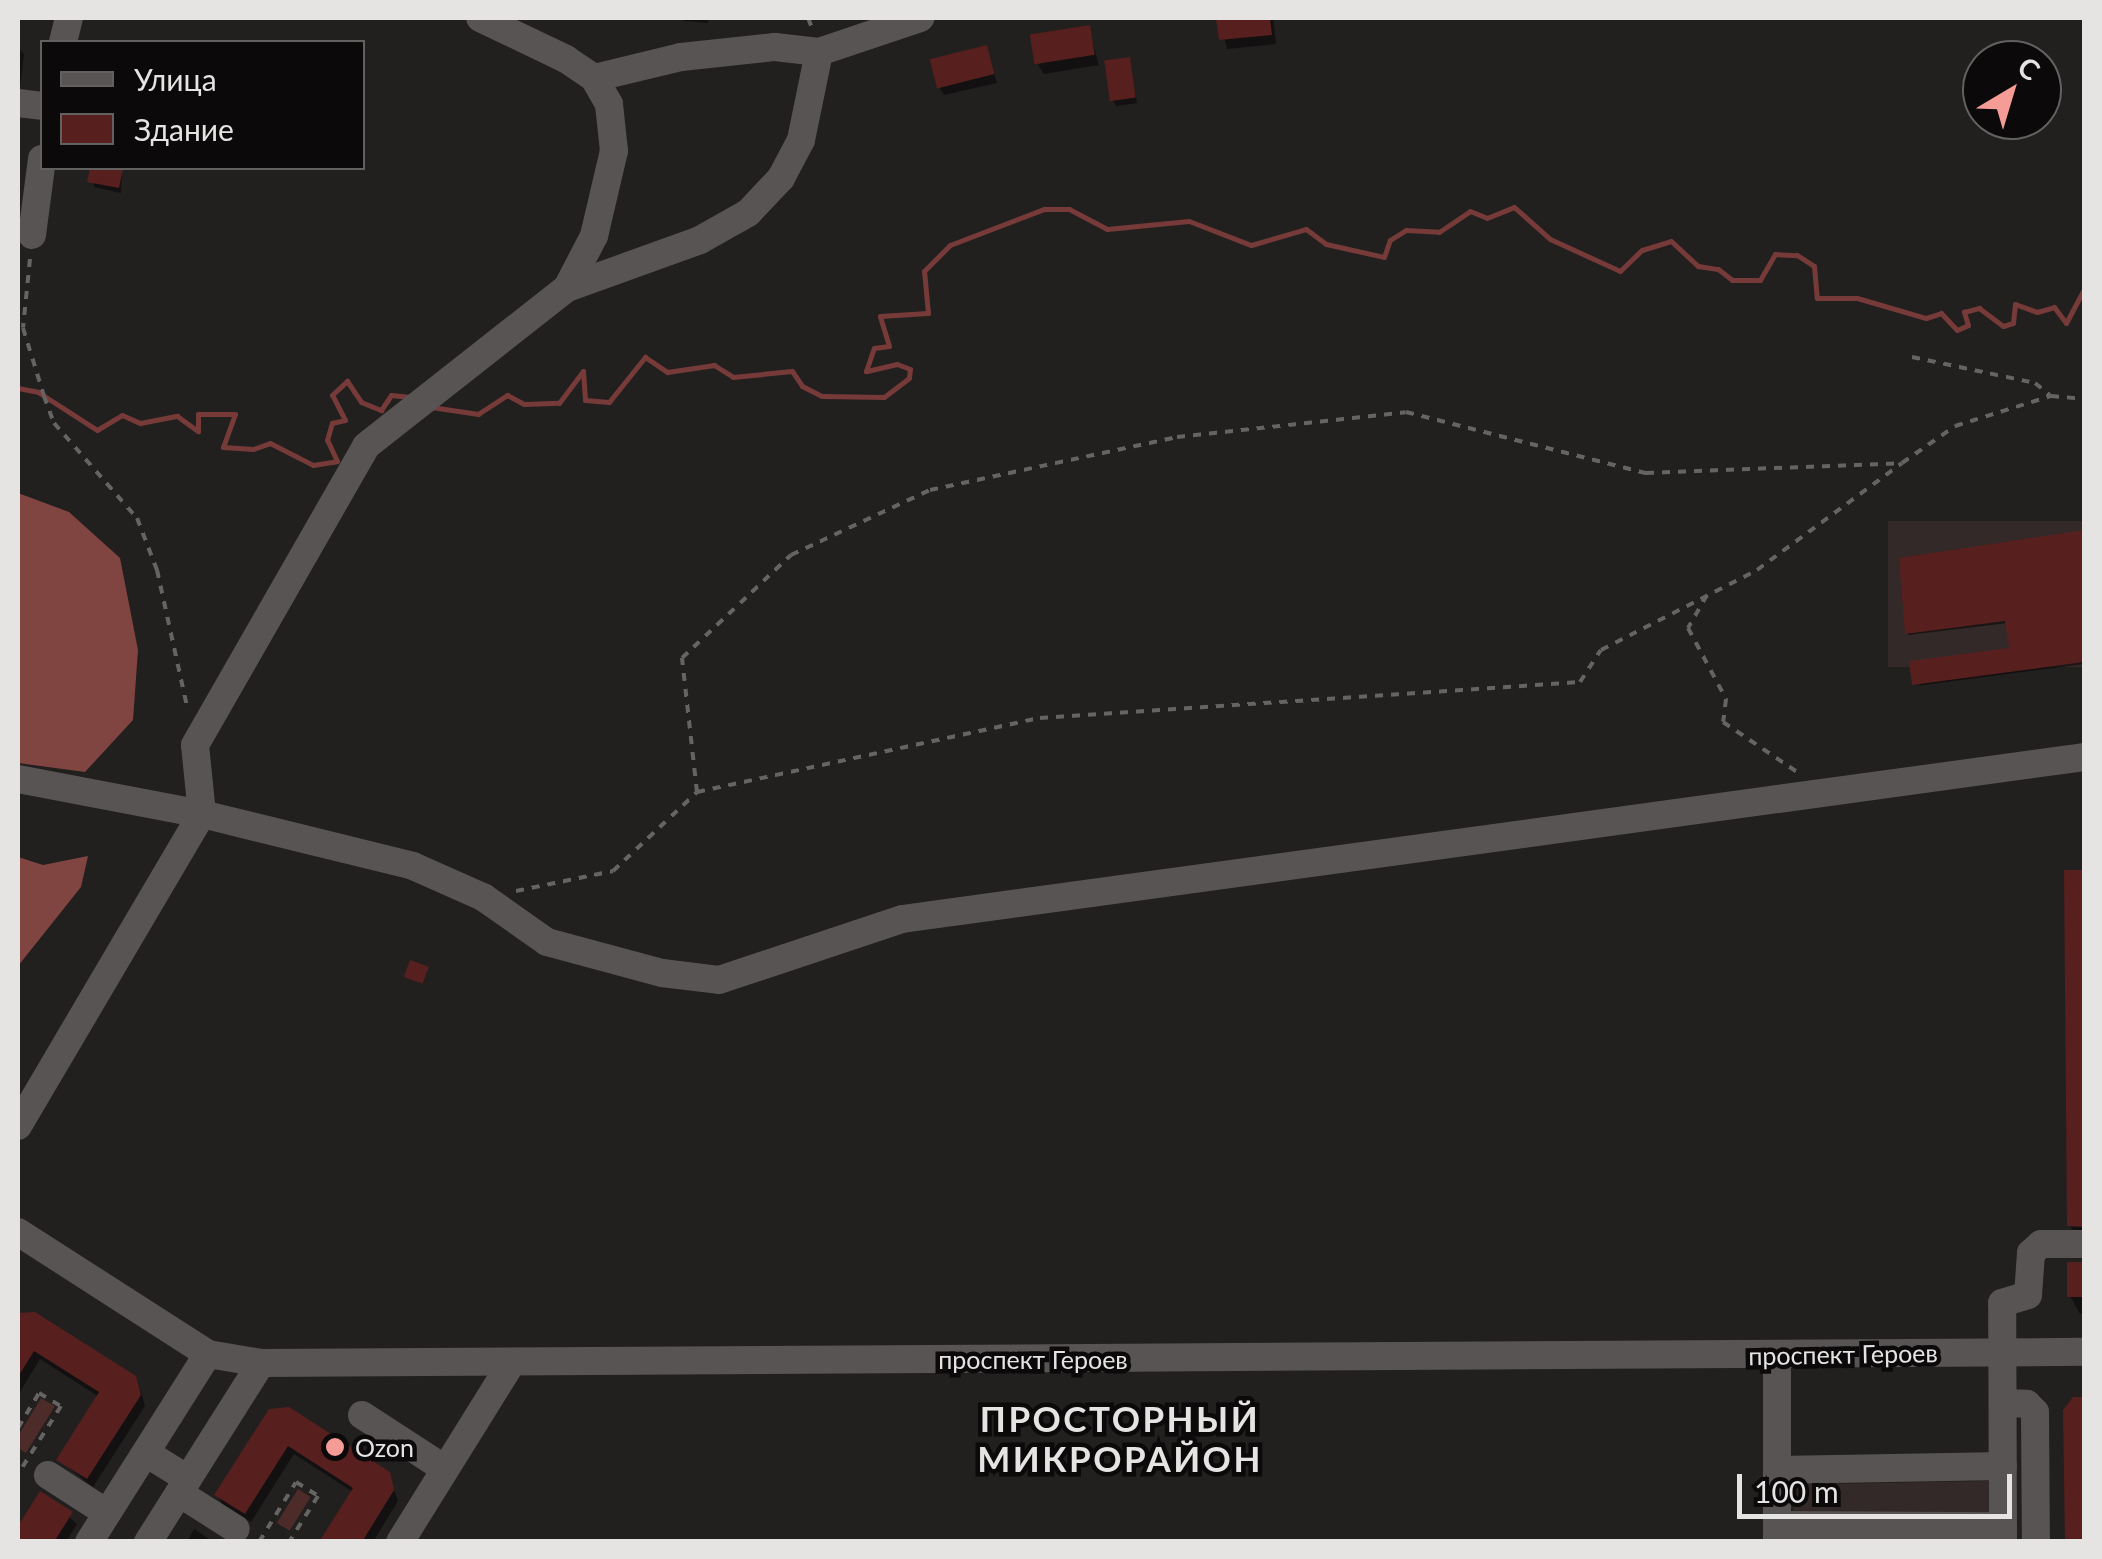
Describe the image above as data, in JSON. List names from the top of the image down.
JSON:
{
  "streets": {
    "street": ["проспект Героев"]
  },
  "districts": ["ПРОСТОРНЫЙ МИКРОРАЙОН"],
  "places": ["Ozon"],
  "legend": ["Улица", "Здание"],
  "scale_bar": "100 m",
  "north": "top right"
}
